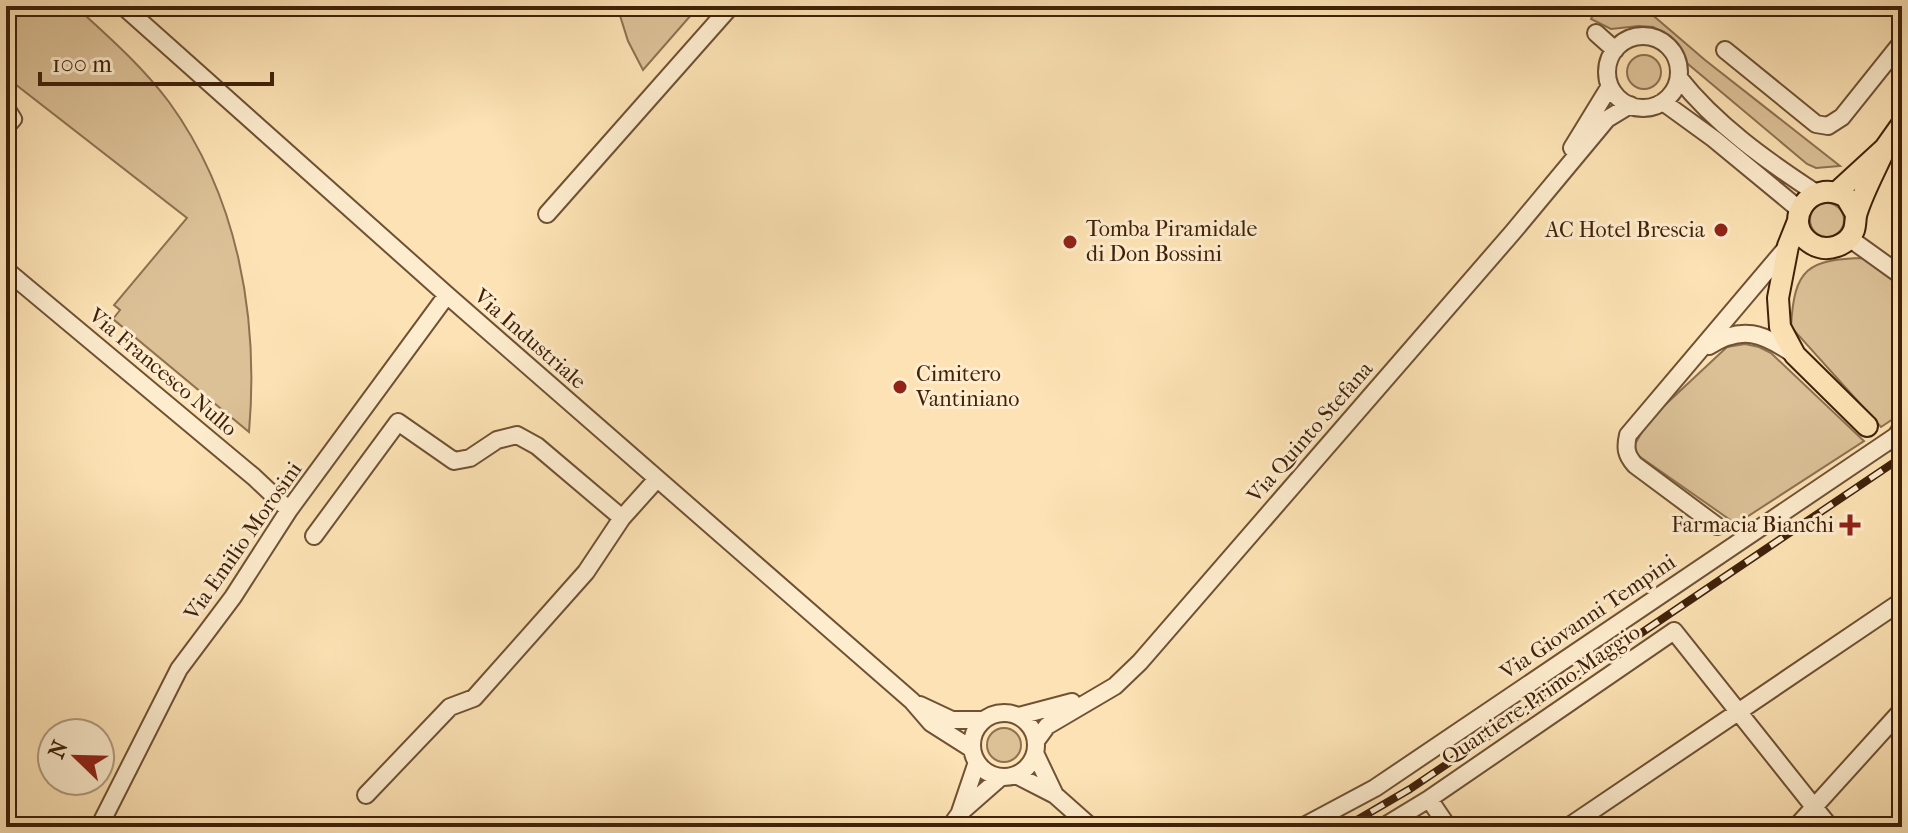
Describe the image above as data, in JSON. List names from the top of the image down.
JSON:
{
  "streets": {
    "street": [
      "Via Industriale",
      "Via Francesco Nullo",
      "Via Quinto Stefana",
      "Via Emilio Morosini",
      "Via Giovanni Tempini",
      "Quartiere Primo Maggio"
    ]
  },
  "crossings": [
    ["Via Industriale", "Via Quinto Stefana"],
    ["Via Industriale", "Via Emilio Morosini"],
    ["Via Francesco Nullo", "Via Emilio Morosini"]
  ],
  "places": {
    "other": ["AC Hotel Brescia", "Tomba Piramidale di Don Bossini", "Cimitero Vantiniano"],
    "health": ["Farmacia Bianchi"]
  },
  "scale_bar": "100 m",
  "north": "top left"
}
